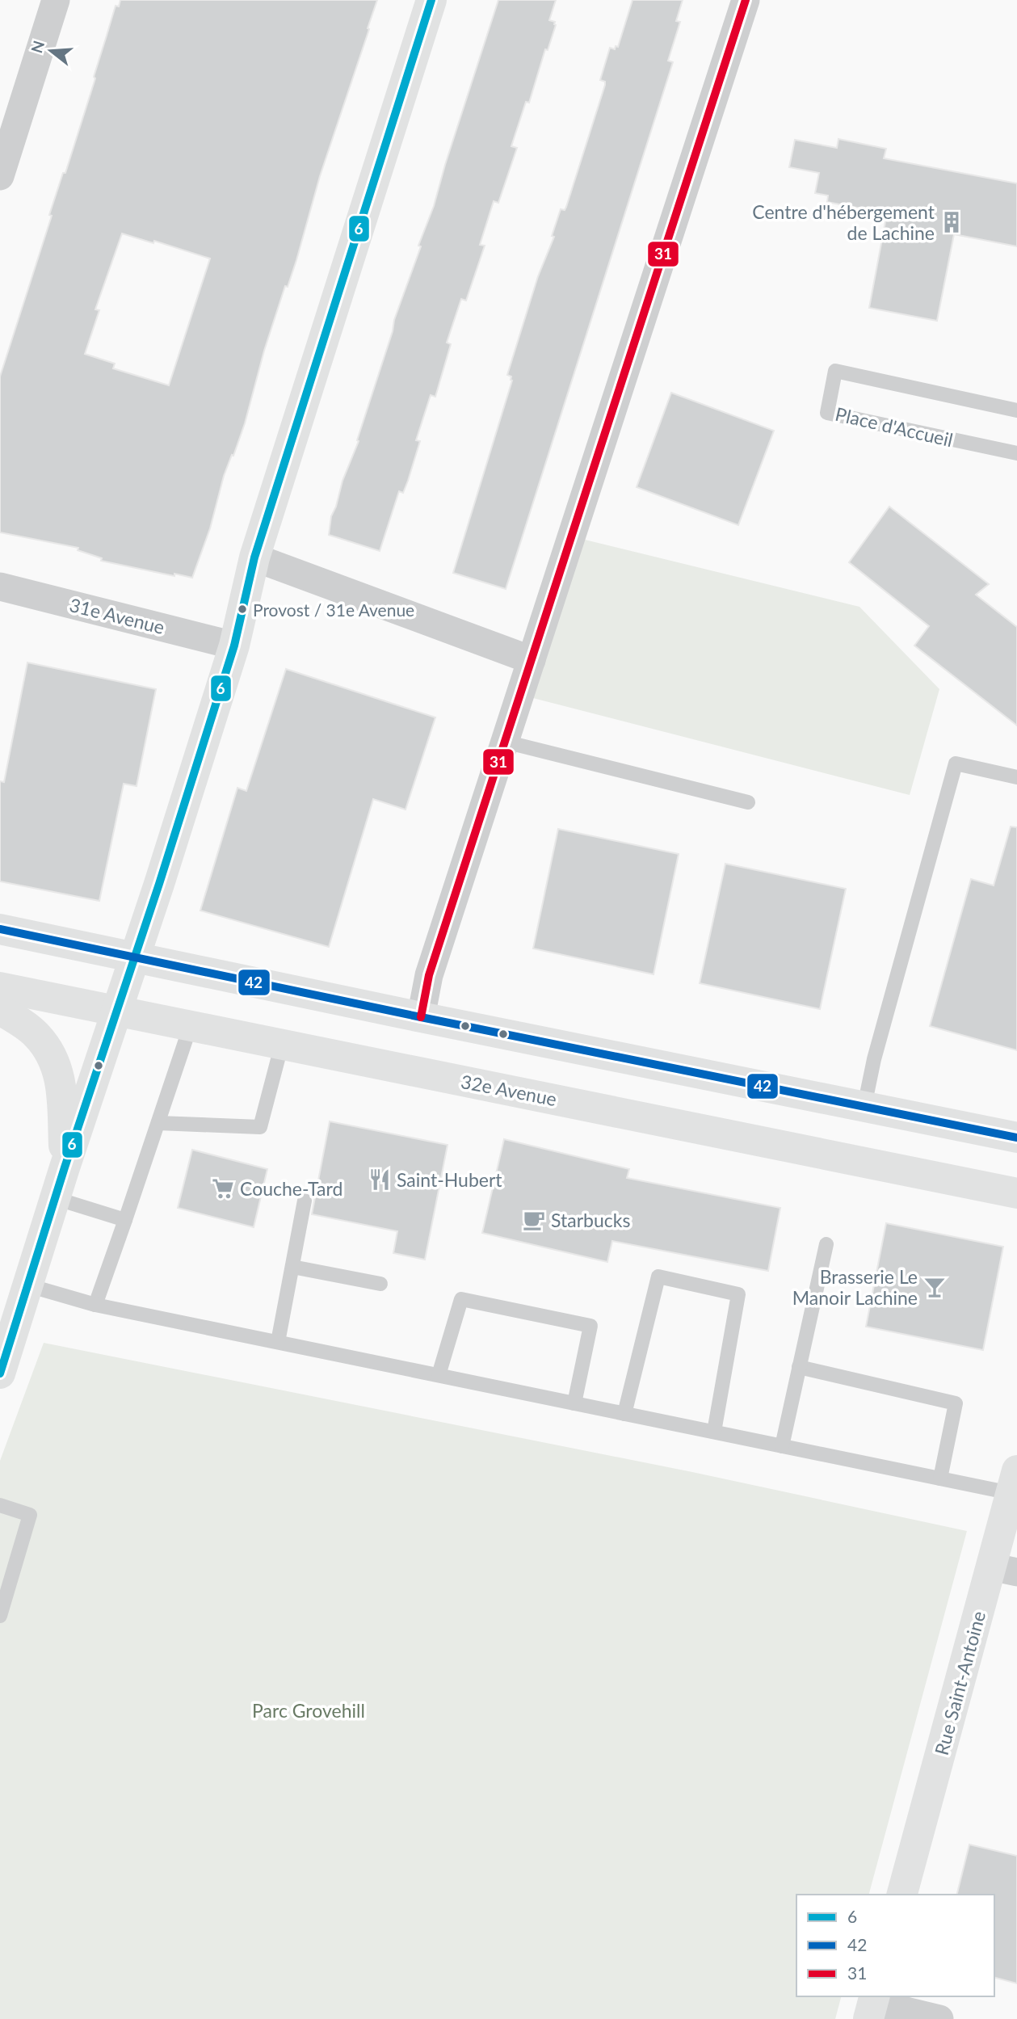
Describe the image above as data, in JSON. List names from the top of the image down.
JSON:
{
  "streets": {
    "main road": ["32e Avenue", "Rue Saint-Antoine"],
    "street": ["31e Avenue"],
    "lane": ["Place d'Accueil"]
  },
  "parks": ["Parc Grovehill"],
  "places": {
    "building": ["Centre d'hébergement de Lachine"],
    "other": ["Provost / 31e Avenue"],
    "restaurant": ["Saint-Hubert"],
    "supermarket": ["Couche-Tard"],
    "cafe": ["Starbucks"],
    "bar": ["Brasserie Le Manoir Lachine"]
  },
  "lines": ["transit line 6", "transit line 31", "transit line 42"],
  "legend": ["6", "42", "31"],
  "north": "left"
}
